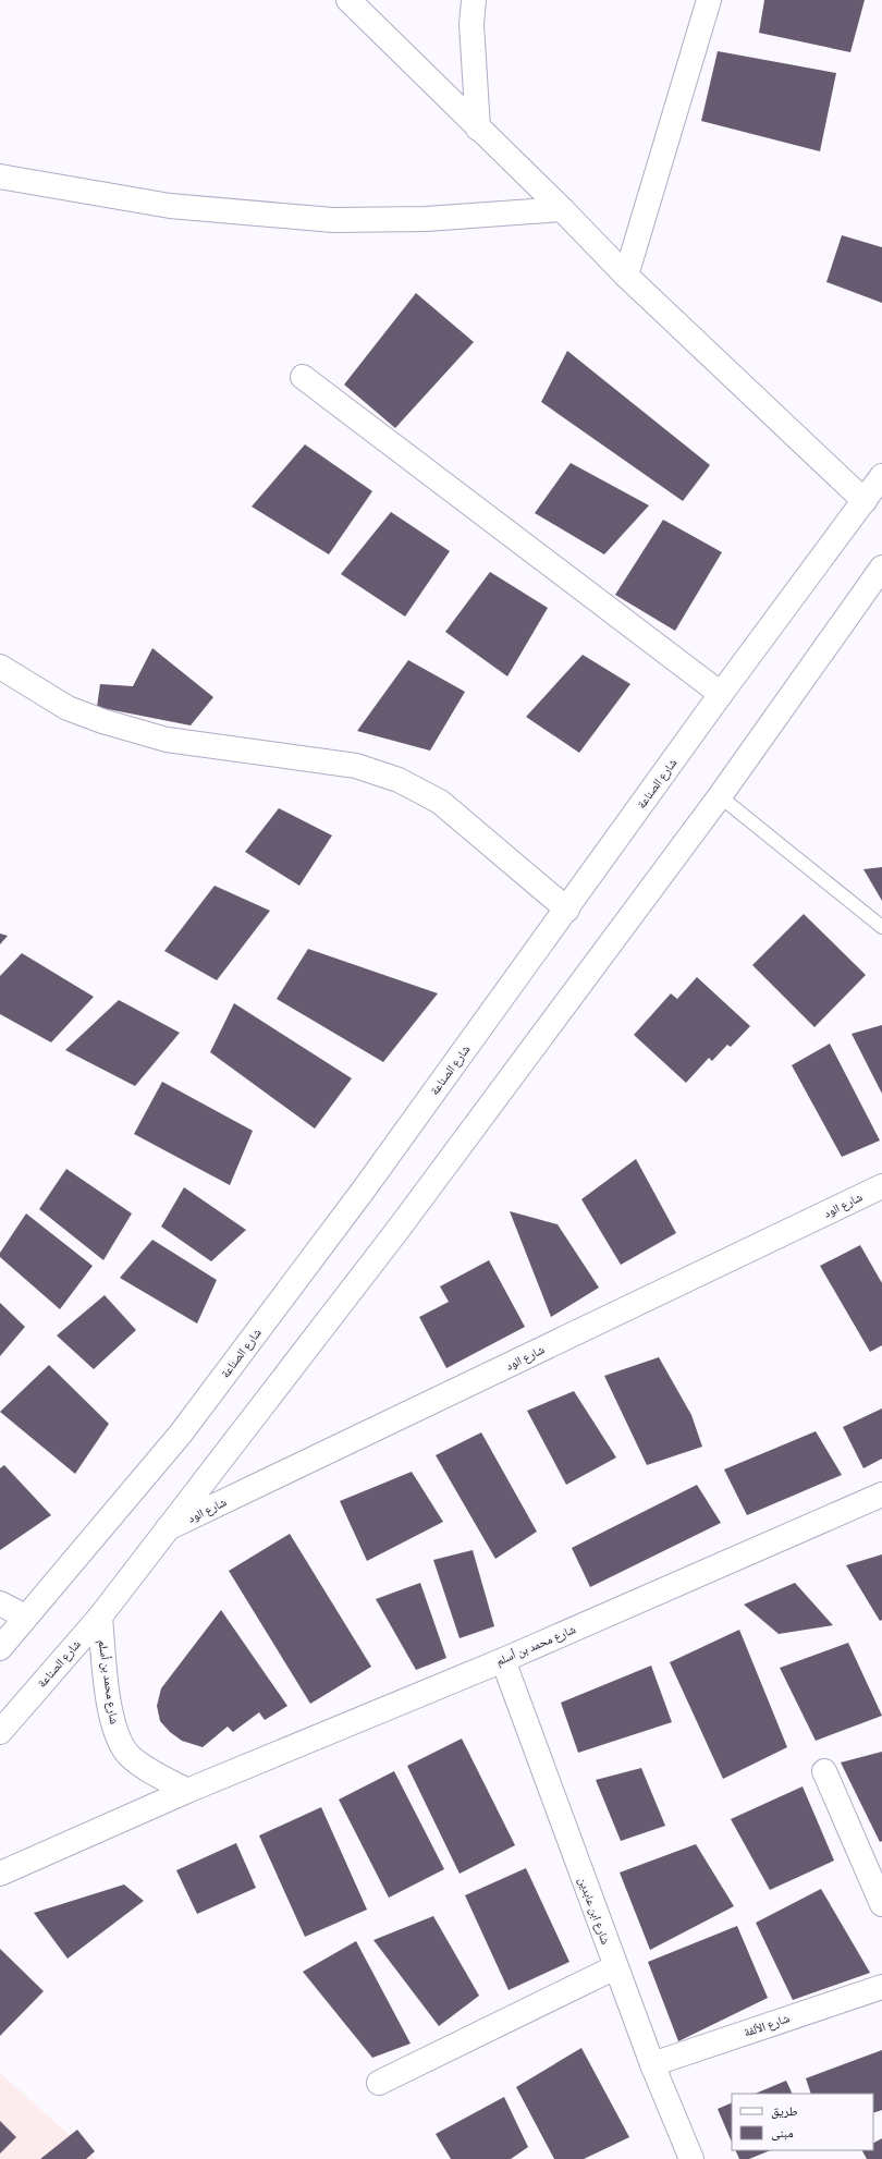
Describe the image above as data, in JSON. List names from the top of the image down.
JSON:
{
  "streets": {
    "street": [
      "شارع الصناعة",
      "شارع الود",
      "شارع محمد بن أسلم",
      "شارع ابن عابدين",
      "شارع الألفة"
    ]
  },
  "crossings": [
    ["شارع الصناعة", "شارع الود"],
    ["شارع الصناعة", "شارع محمد بن أسلم"],
    ["شارع محمد بن أسلم", "شارع ابن عابدين"],
    ["شارع ابن عابدين", "شارع الألفة"]
  ],
  "legend": ["طريق", "مبنى"]
}
